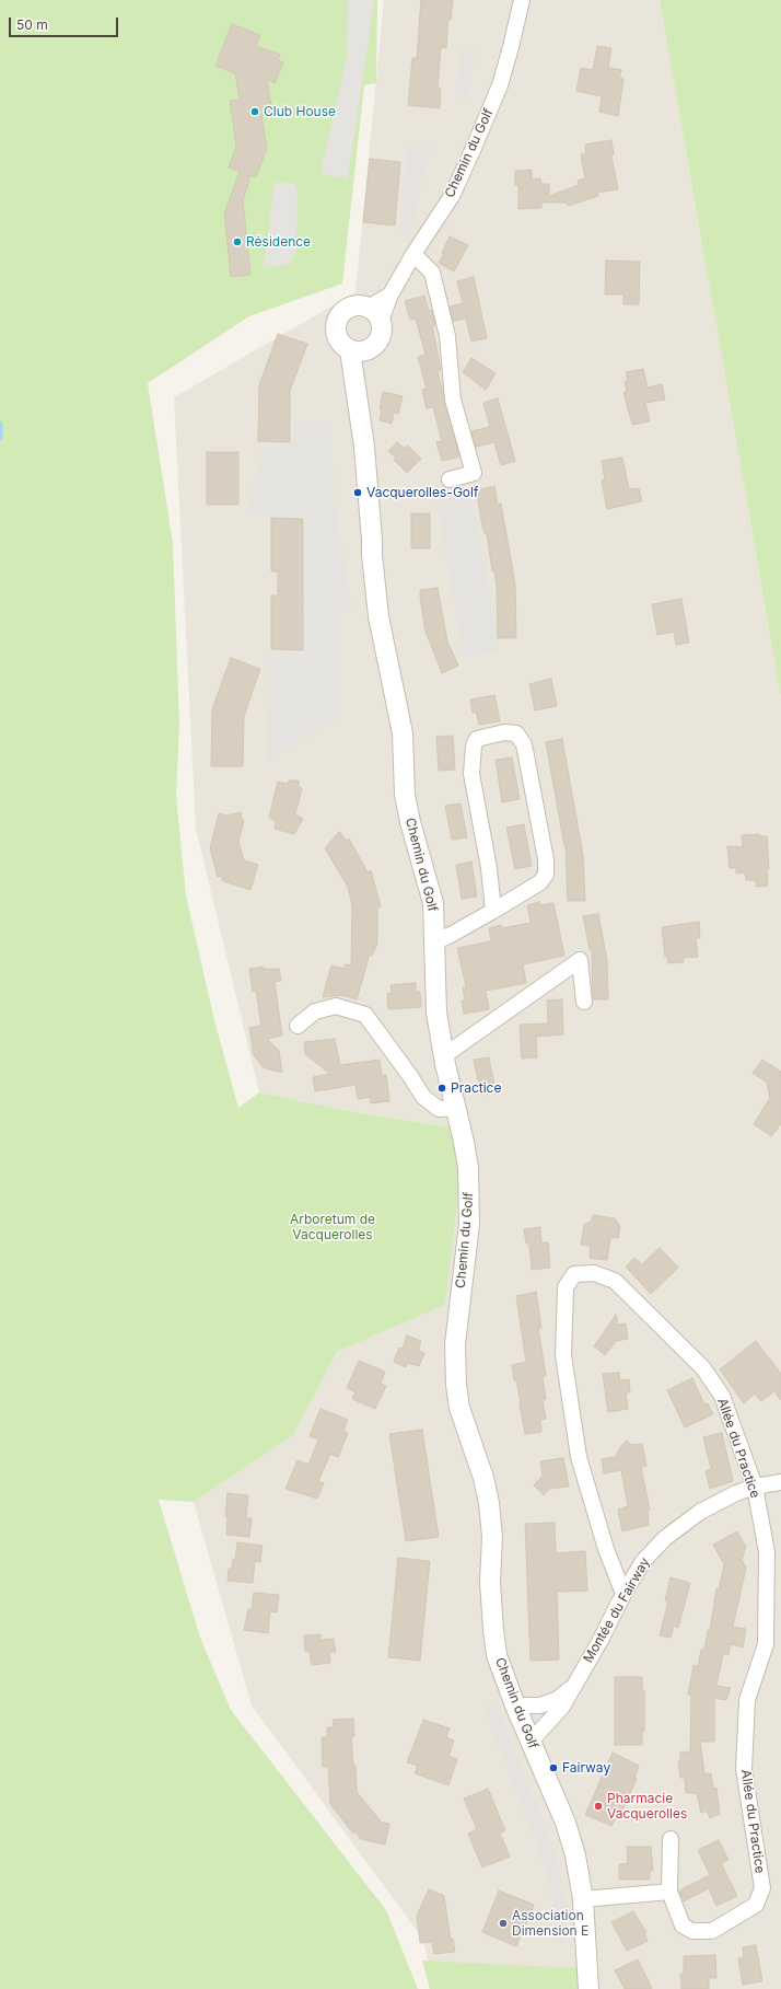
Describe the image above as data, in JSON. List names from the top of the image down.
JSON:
{
  "streets": {
    "street": ["Chemin du Golf", "Allée du Practice", "Montée du Fairway"]
  },
  "crossings": [
    ["Chemin du Golf", "Montée du Fairway"],
    ["Allée du Practice", "Montée du Fairway"]
  ],
  "parks": ["Arboretum de Vacquerolles"],
  "places": [
    "Club House",
    "Résidence",
    "Vacquerolles-Golf",
    "Practice",
    "Fairway",
    "Pharmacie Vacquerolles",
    "Association Dimension E"
  ],
  "scale_bar": "50 m"
}
